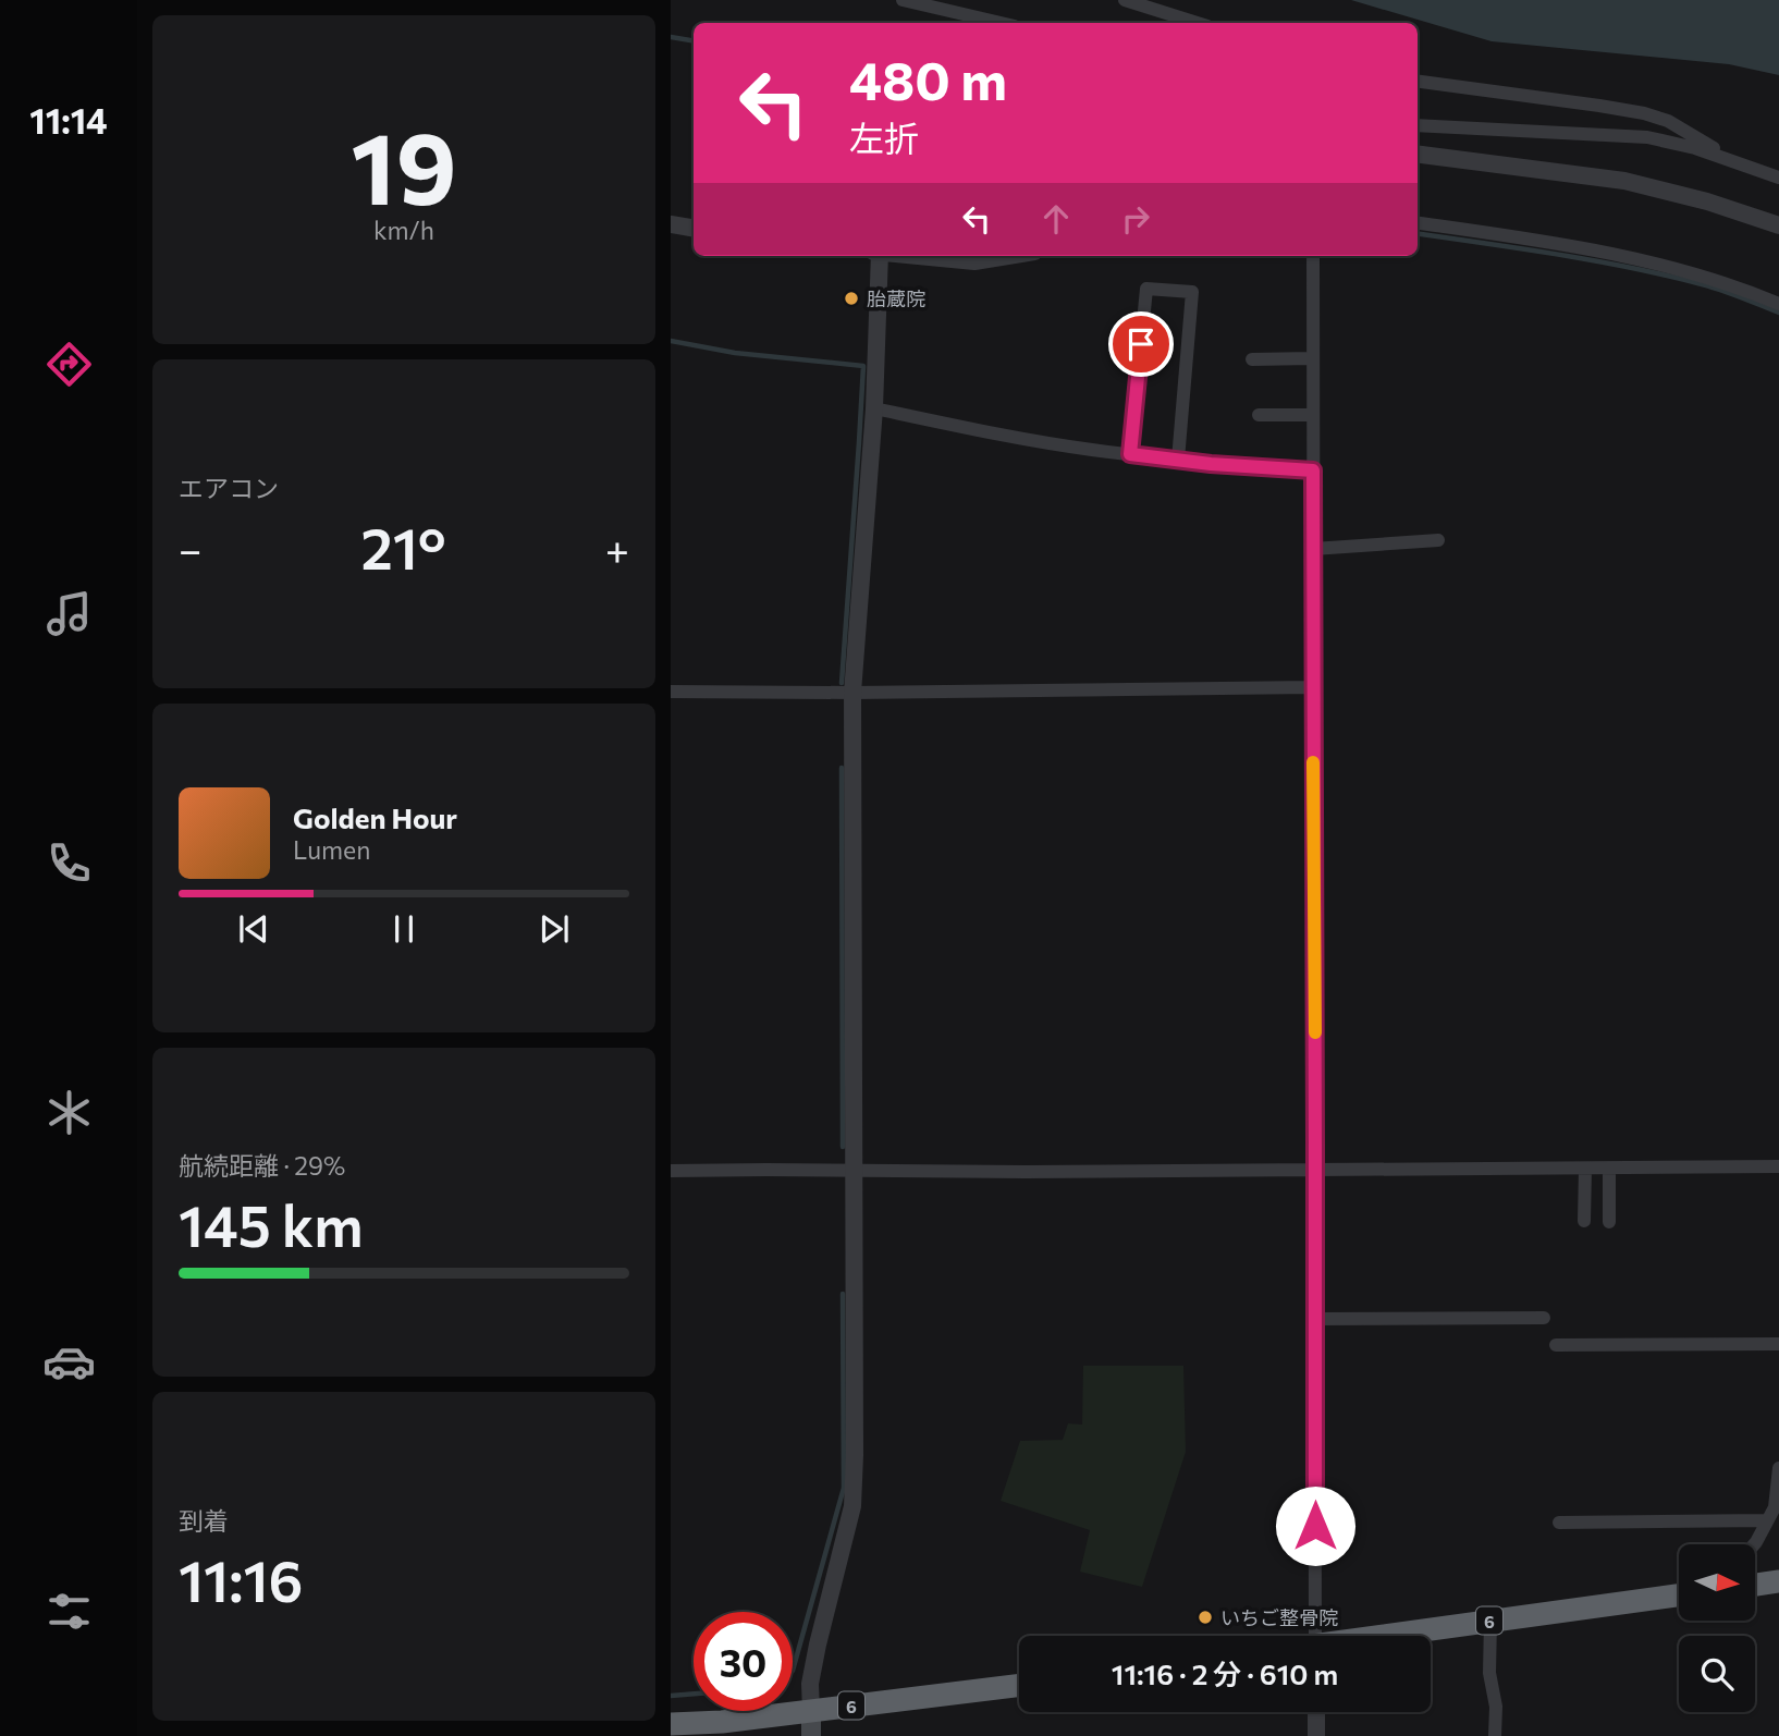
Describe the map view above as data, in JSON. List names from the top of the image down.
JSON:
{
  "streets": {
    "highway": ["6"]
  },
  "places": ["胎蔵院", "いちご整骨院"],
  "north": "right",
  "page": {
    "tabs": "11:14",
    "tile": [
      ["19", "km/h"],
      "エアコン",
      ["航続距離 · 29%", "145 km"],
      ["到着", "11:16"]
    ],
    "turn": ["480 m", "左折"],
    "heat": ["−", "21°", "+"],
    "song": ["Golden Hour", "Lumen"],
    "limit": "30",
    "trip": "11:16 · 2 分 · 610 m"
  }
}
